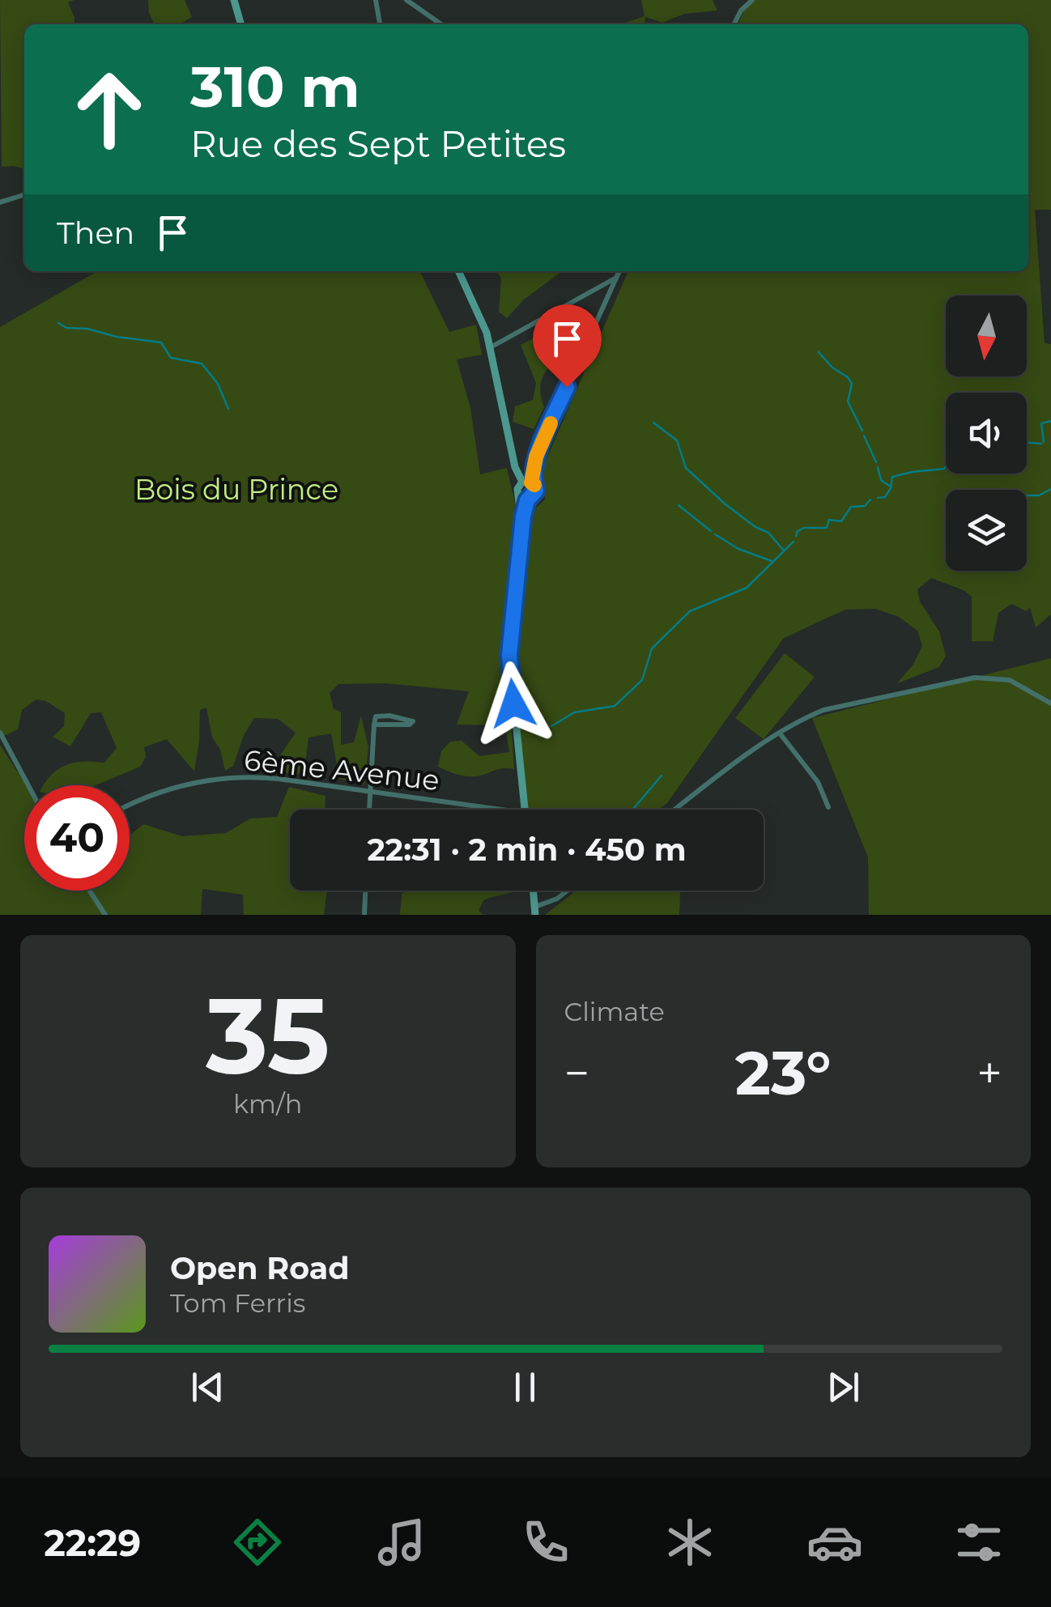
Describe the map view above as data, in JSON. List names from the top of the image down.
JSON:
{
  "streets": {
    "street": ["6ème Avenue"]
  },
  "parks": ["Bois du Prince"],
  "north": "bottom",
  "page": {
    "turn": ["310 m", "Rue des Sept Petites"],
    "then": "Then",
    "limit": "40",
    "trip": "22:31 · 2 min · 450 m",
    "tile": [
      ["35", "km/h"],
      "Climate"
    ],
    "heat": ["−", "23°", "+"],
    "song": ["Open Road", "Tom Ferris"],
    "tabs": "22:29"
  }
}
